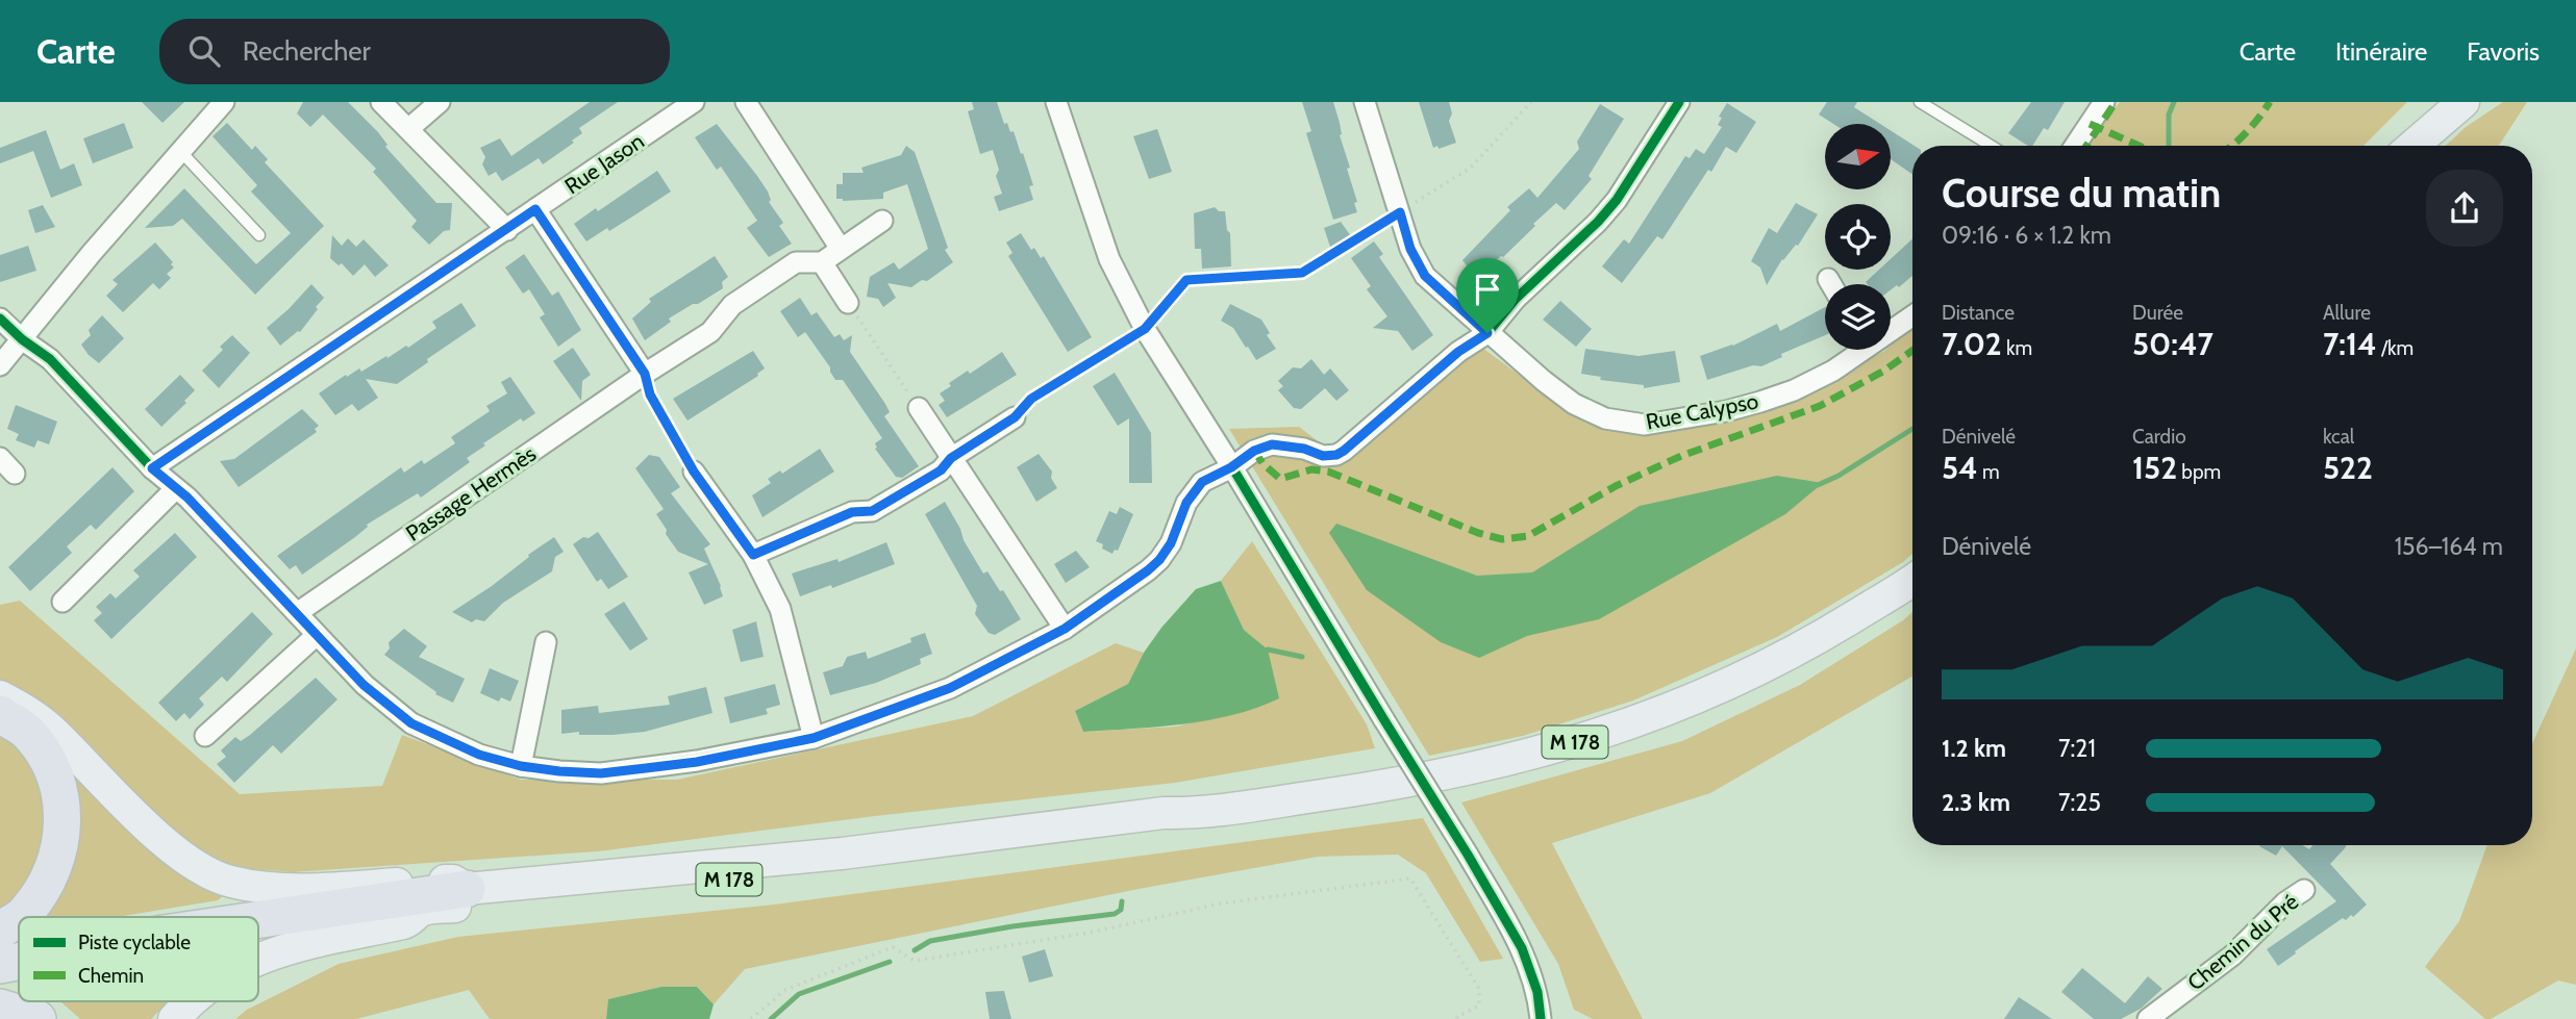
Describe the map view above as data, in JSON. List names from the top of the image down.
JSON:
{
  "streets": {
    "main road": ["M 178"],
    "street": [
      "Rue Jason",
      "Rue Calypso",
      "Passage Hermès",
      "Chemin du Pré"
    ]
  },
  "legend": ["Piste cyclable", "Chemin"],
  "north": "right",
  "page": {
    "header": "Carte",
    "search": "Rechercher",
    "nav": ["Carte", "Itinéraire", "Favoris"],
    "heading": ["Course du matin", "09:16 · 6 × 1.2 km"],
    "stats": [
      ["Distance", "7.02 km"],
      ["Durée", "50:47"],
      ["Allure", "7:14 /km"],
      ["Dénivelé", "54 m"],
      ["Cardio", "152 bpm"],
      ["kcal", "522"]
    ],
    "chart": ["Dénivelé", "156–164 m"],
    "list": [
      {
        "name": "1.2 km",
        "note": "7:21"
      },
      {
        "name": "2.3 km",
        "note": "7:25"
      }
    ]
  }
}
